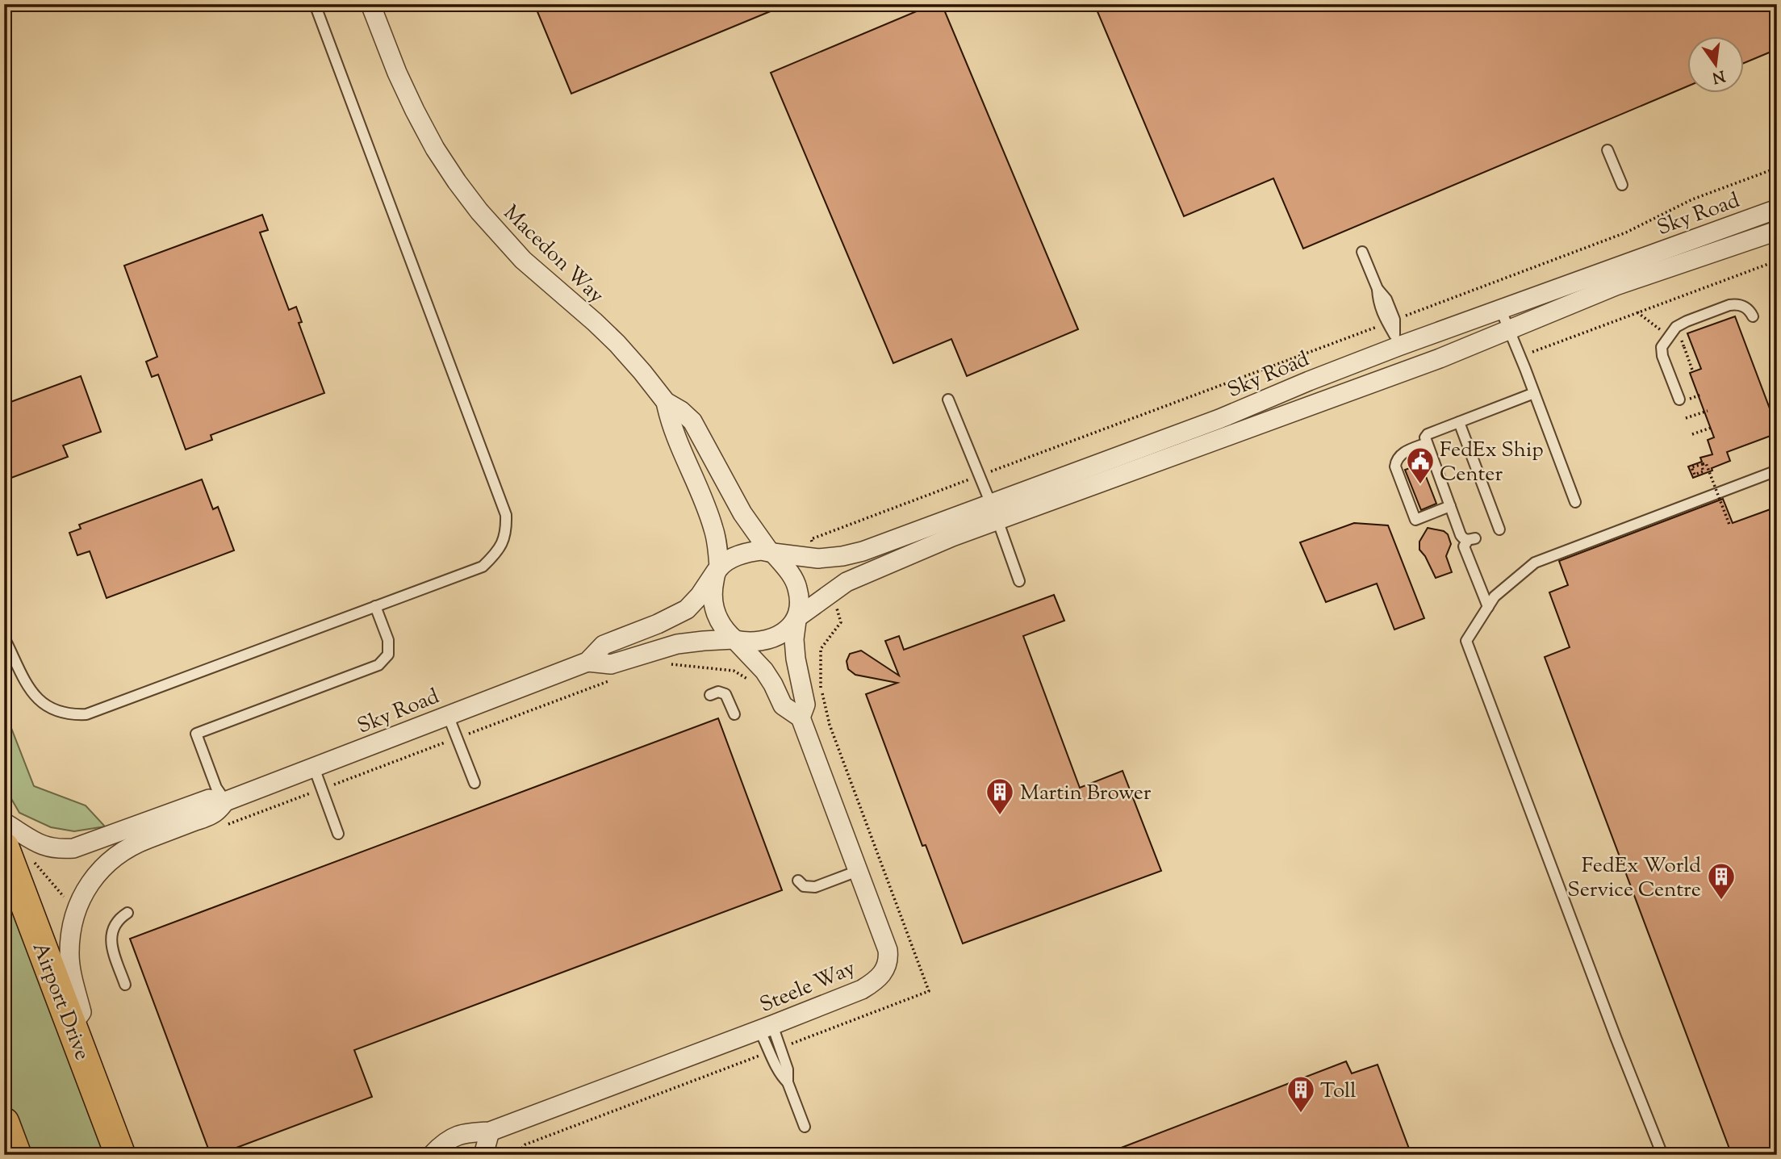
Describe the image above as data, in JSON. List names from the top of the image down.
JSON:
{
  "streets": {
    "main road": ["Airport Drive"],
    "street": ["Sky Road", "Macedon Way", "Steele Way"]
  },
  "crossings": [
    ["Sky Road", "Macedon Way"],
    ["Sky Road", "Steele Way"],
    ["Sky Road", "Airport Drive"],
    ["Macedon Way", "Steele Way"]
  ],
  "places": {
    "public building": ["FedEx Ship Center"],
    "building": ["Martin Brower", "FedEx World Service Centre", "Toll"]
  },
  "north": "bottom"
}
